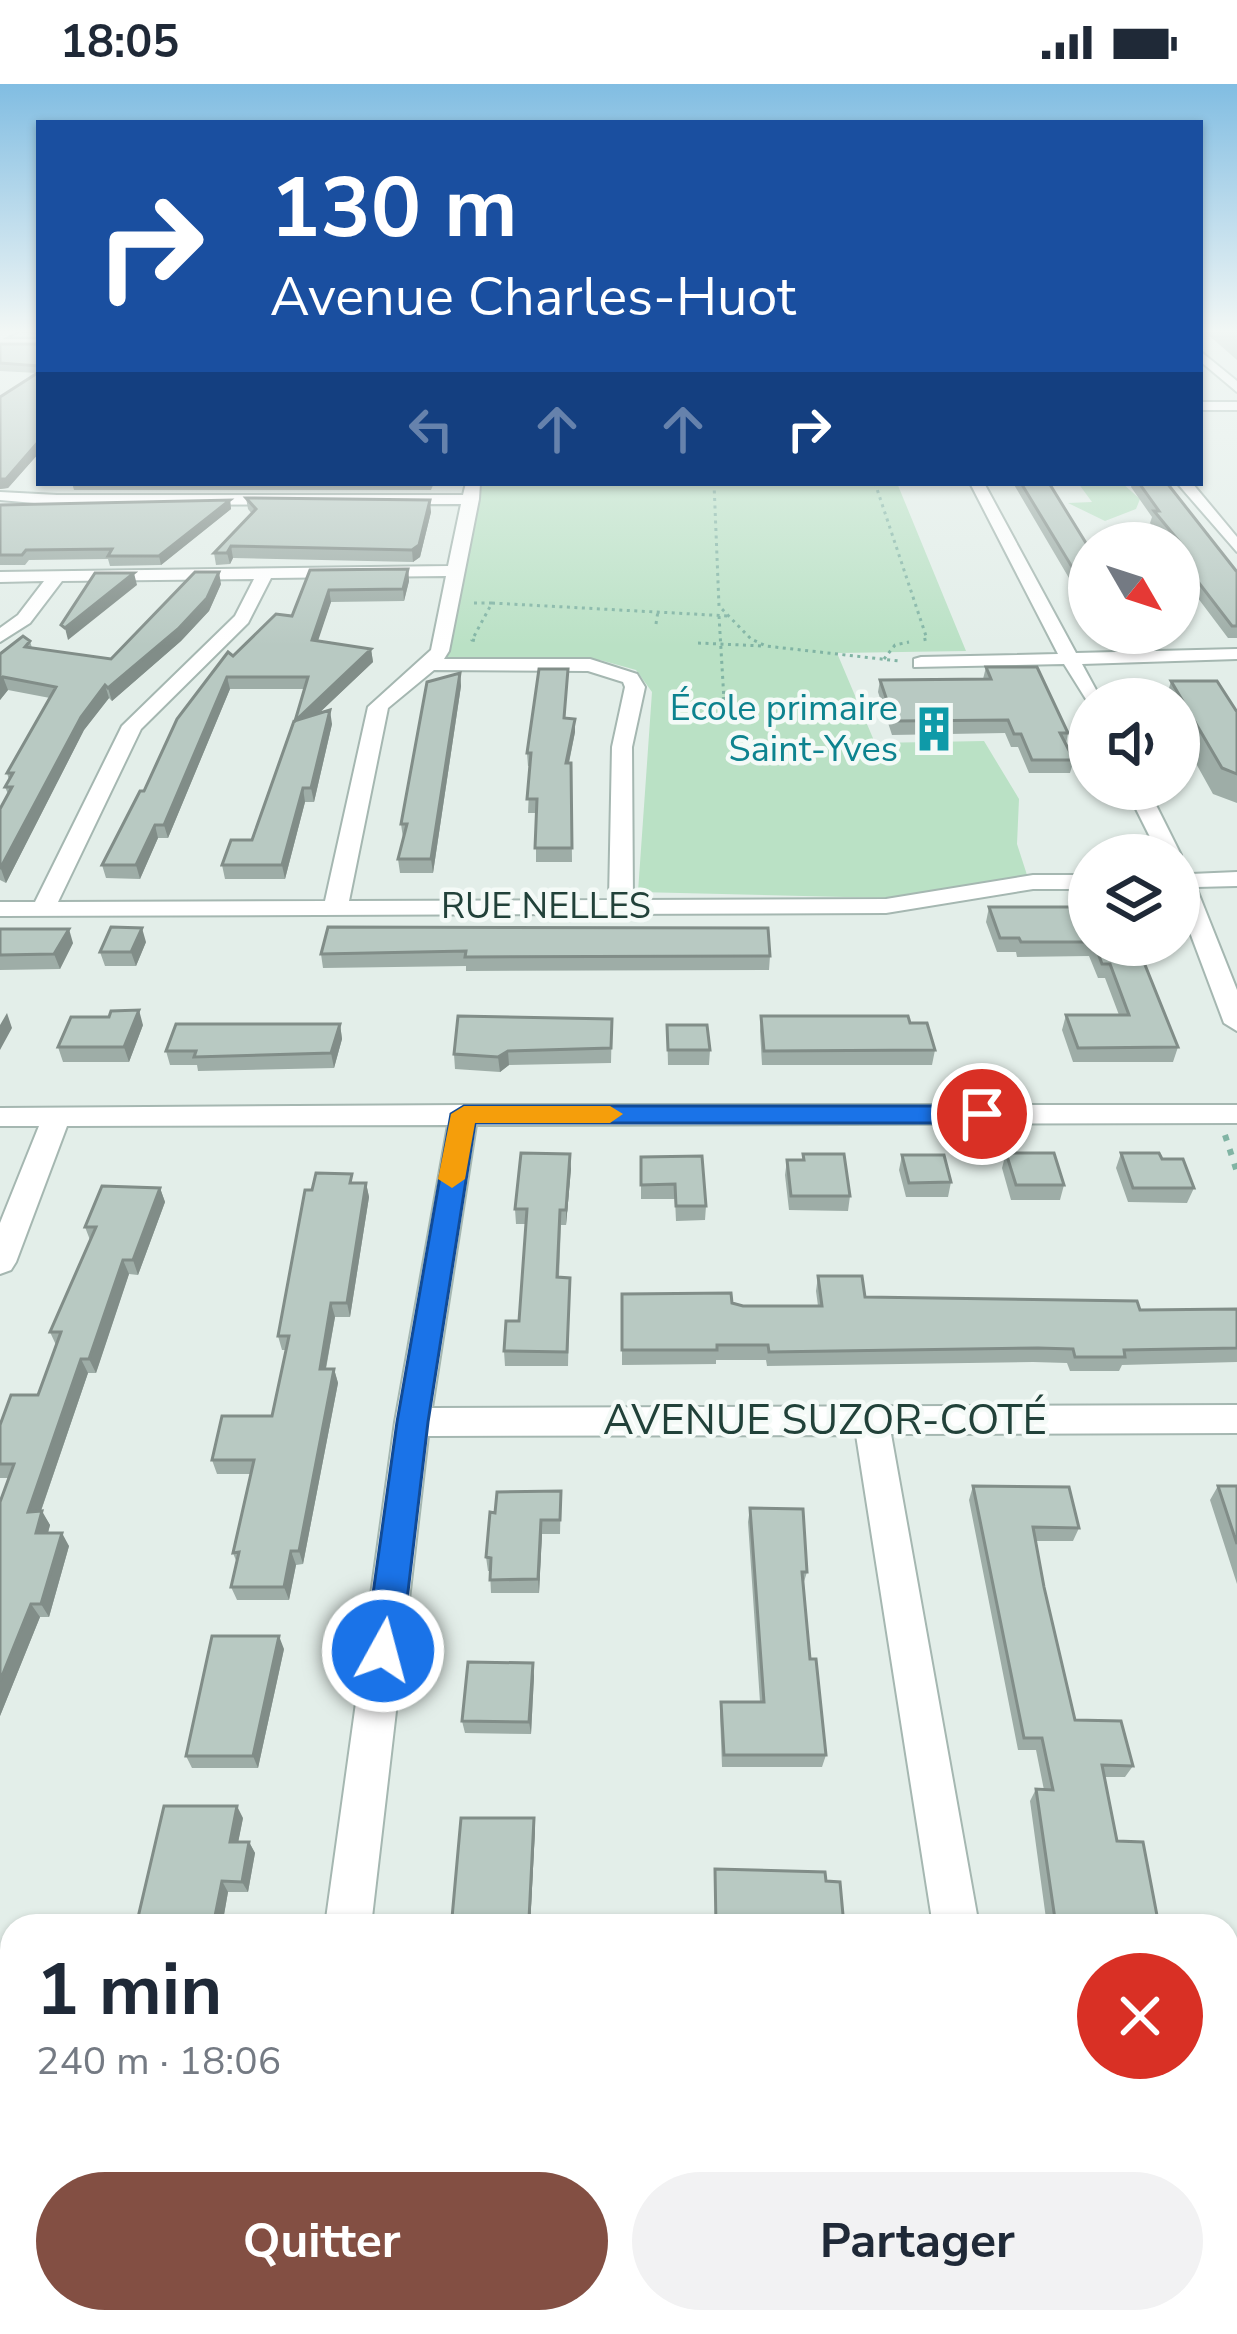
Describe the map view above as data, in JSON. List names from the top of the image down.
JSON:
{
  "streets": {
    "street": ["RUE NELLES", "AVENUE SUZOR-COTÉ"]
  },
  "places": {
    "building": ["École primaire Saint-Yves"]
  },
  "north": "bottom right",
  "page": {
    "status": "18:05",
    "turn": ["130 m", "Avenue Charles-Huot"],
    "heading": ["1 min", "240 m · 18:06"],
    "buttons": ["Quitter", "Partager"]
  }
}
